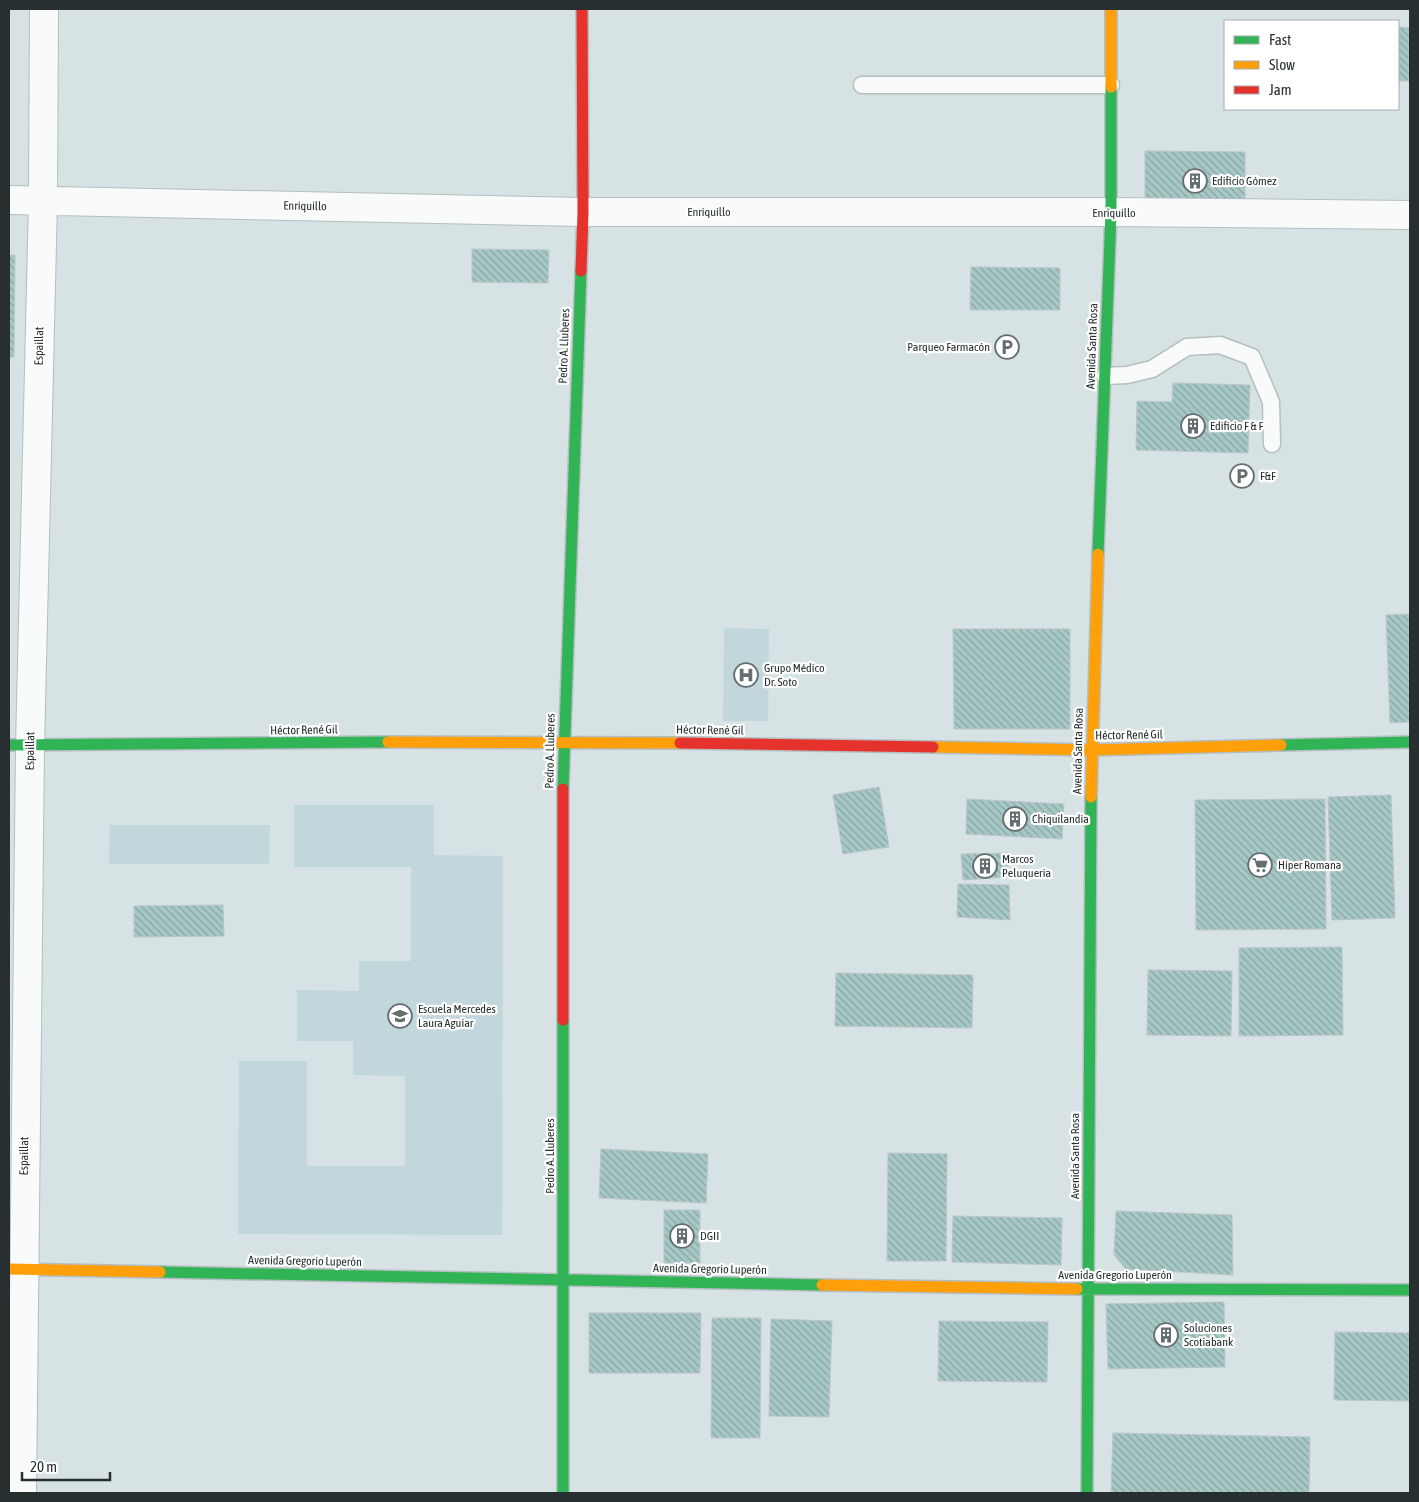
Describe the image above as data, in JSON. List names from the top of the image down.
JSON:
{
  "streets": {
    "main road": [
      "Pedro A. Lluberes",
      "Avenida Santa Rosa",
      "Héctor René Gil",
      "Avenida Gregorio Luperón"
    ],
    "street": ["Enriquillo", "Espaillat"]
  },
  "crossings": [
    ["Enriquillo", "Espaillat"],
    ["Enriquillo", "Pedro A. Lluberes"],
    ["Enriquillo", "Avenida Santa Rosa"],
    ["Espaillat", "Héctor René Gil"],
    ["Espaillat", "Avenida Gregorio Luperón"],
    ["Pedro A. Lluberes", "Héctor René Gil"],
    ["Pedro A. Lluberes", "Avenida Gregorio Luperón"],
    ["Avenida Santa Rosa", "Héctor René Gil"],
    ["Avenida Santa Rosa", "Avenida Gregorio Luperón"]
  ],
  "places": {
    "building": [
      "Edificio Gómez",
      "Edificio F & F",
      "Chiquilandia",
      "Marcos Peluqueria",
      "DGII",
      "Soluciones Scotiabank"
    ],
    "parking": ["Parqueo Farmacón", "F&F"],
    "hospital": ["Grupo Médico Dr. Soto"],
    "supermarket": ["Hiper Romana"],
    "school or university": ["Escuela Mercedes Laura Aguiar"]
  },
  "legend": ["Fast", "Slow", "Jam"],
  "scale_bar": "20 m"
}
